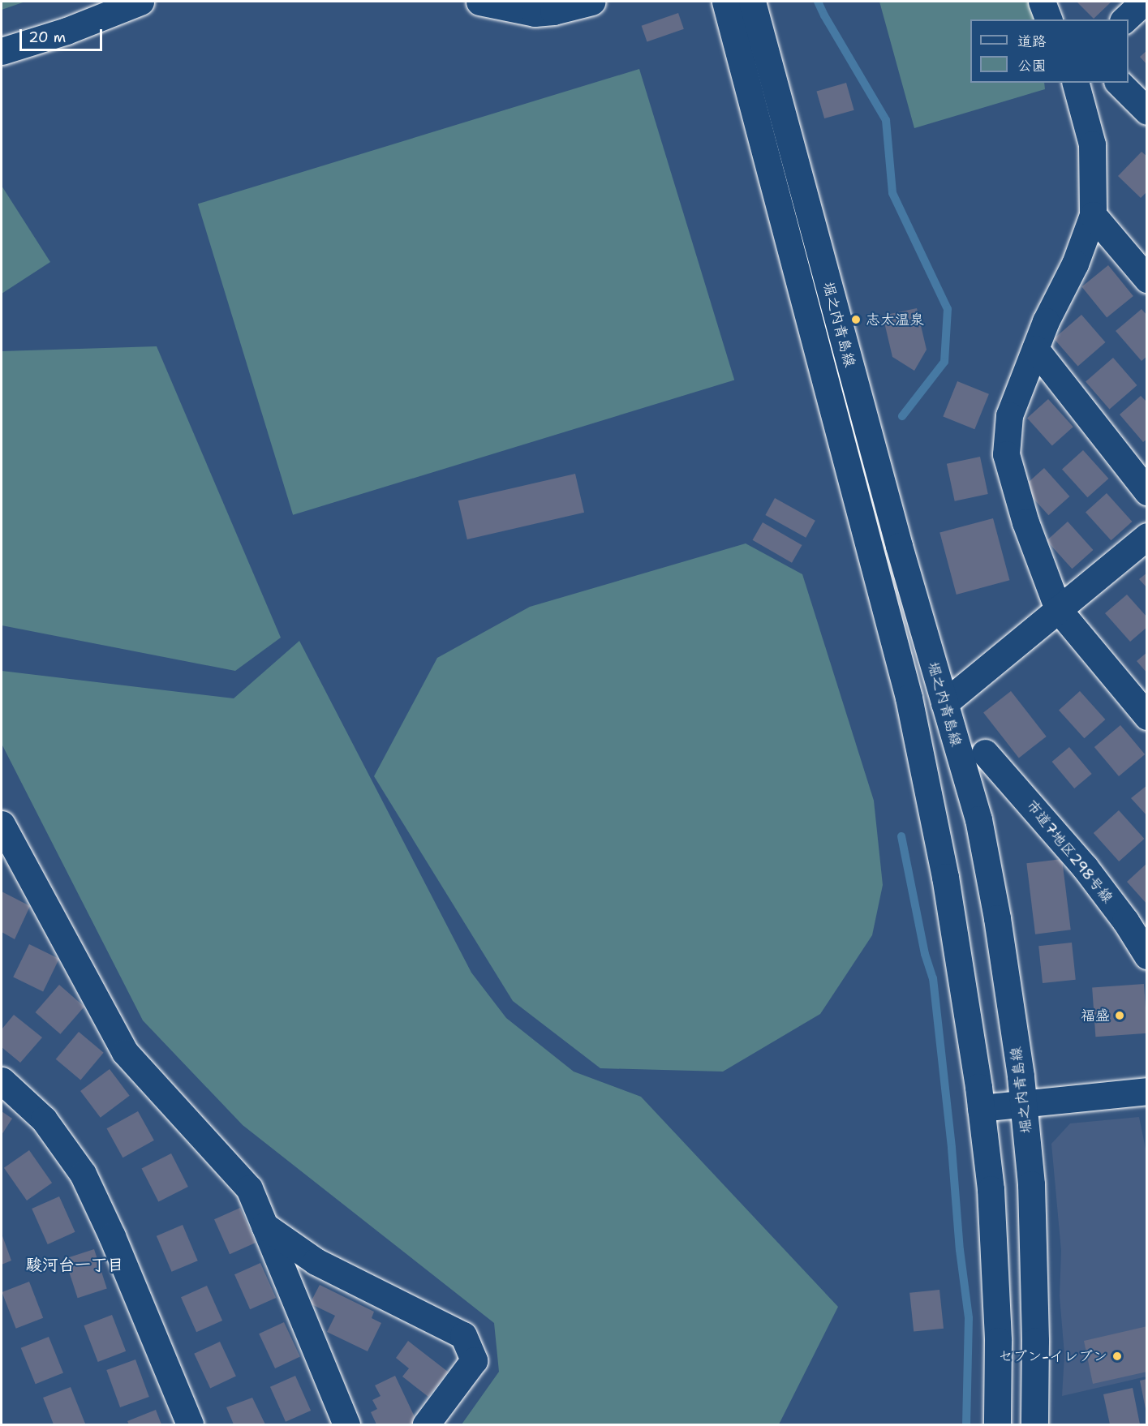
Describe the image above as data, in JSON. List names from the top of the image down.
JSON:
{
  "streets": {
    "street": ["堀之内青島線", "市道7地区298号線"]
  },
  "districts": ["駿河台一丁目"],
  "places": ["志太温泉", "福盛", "セブン-イレブン"],
  "legend": ["道路", "公園"],
  "scale_bar": "20 m"
}
